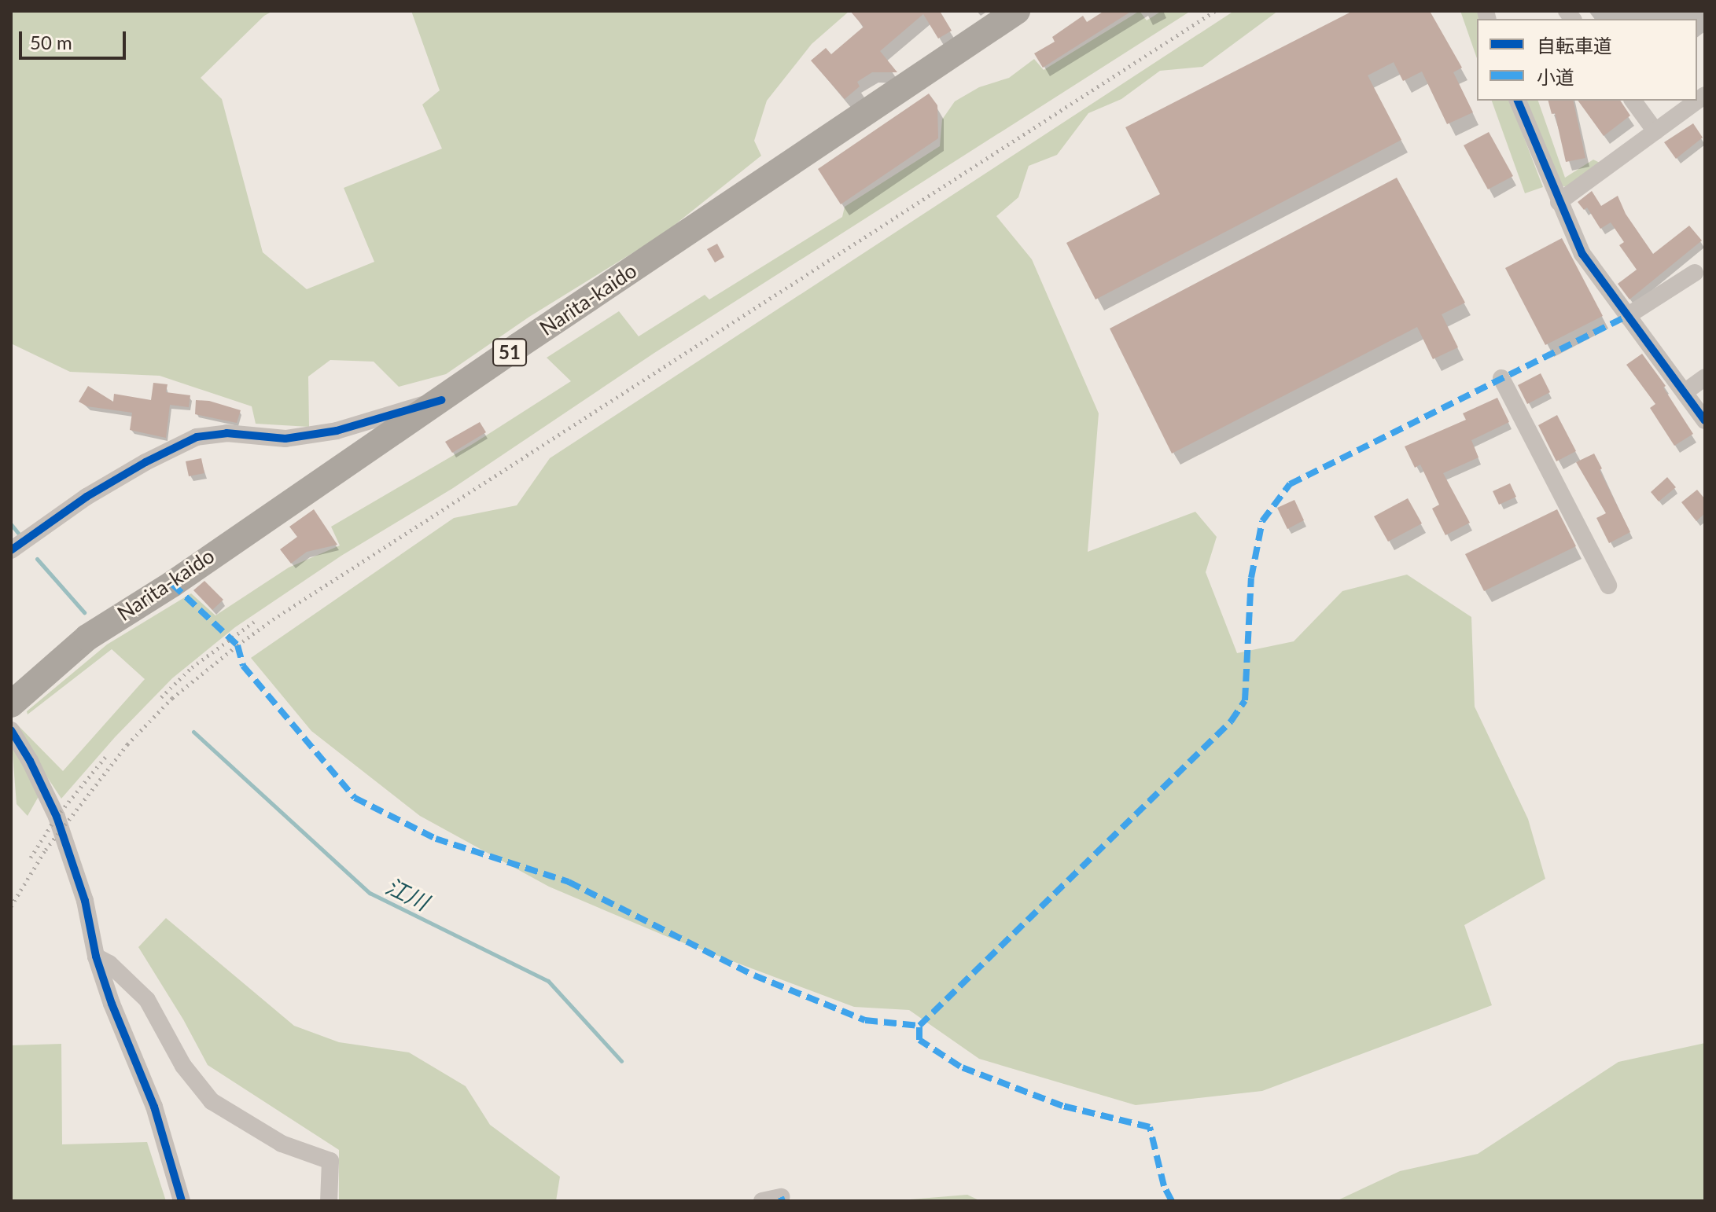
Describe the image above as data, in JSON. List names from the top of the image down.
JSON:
{
  "streets": {
    "highway": ["Narita-kaido", "51"]
  },
  "water": ["江川"],
  "legend": ["自転車道", "小道"],
  "scale_bar": "50 m"
}
